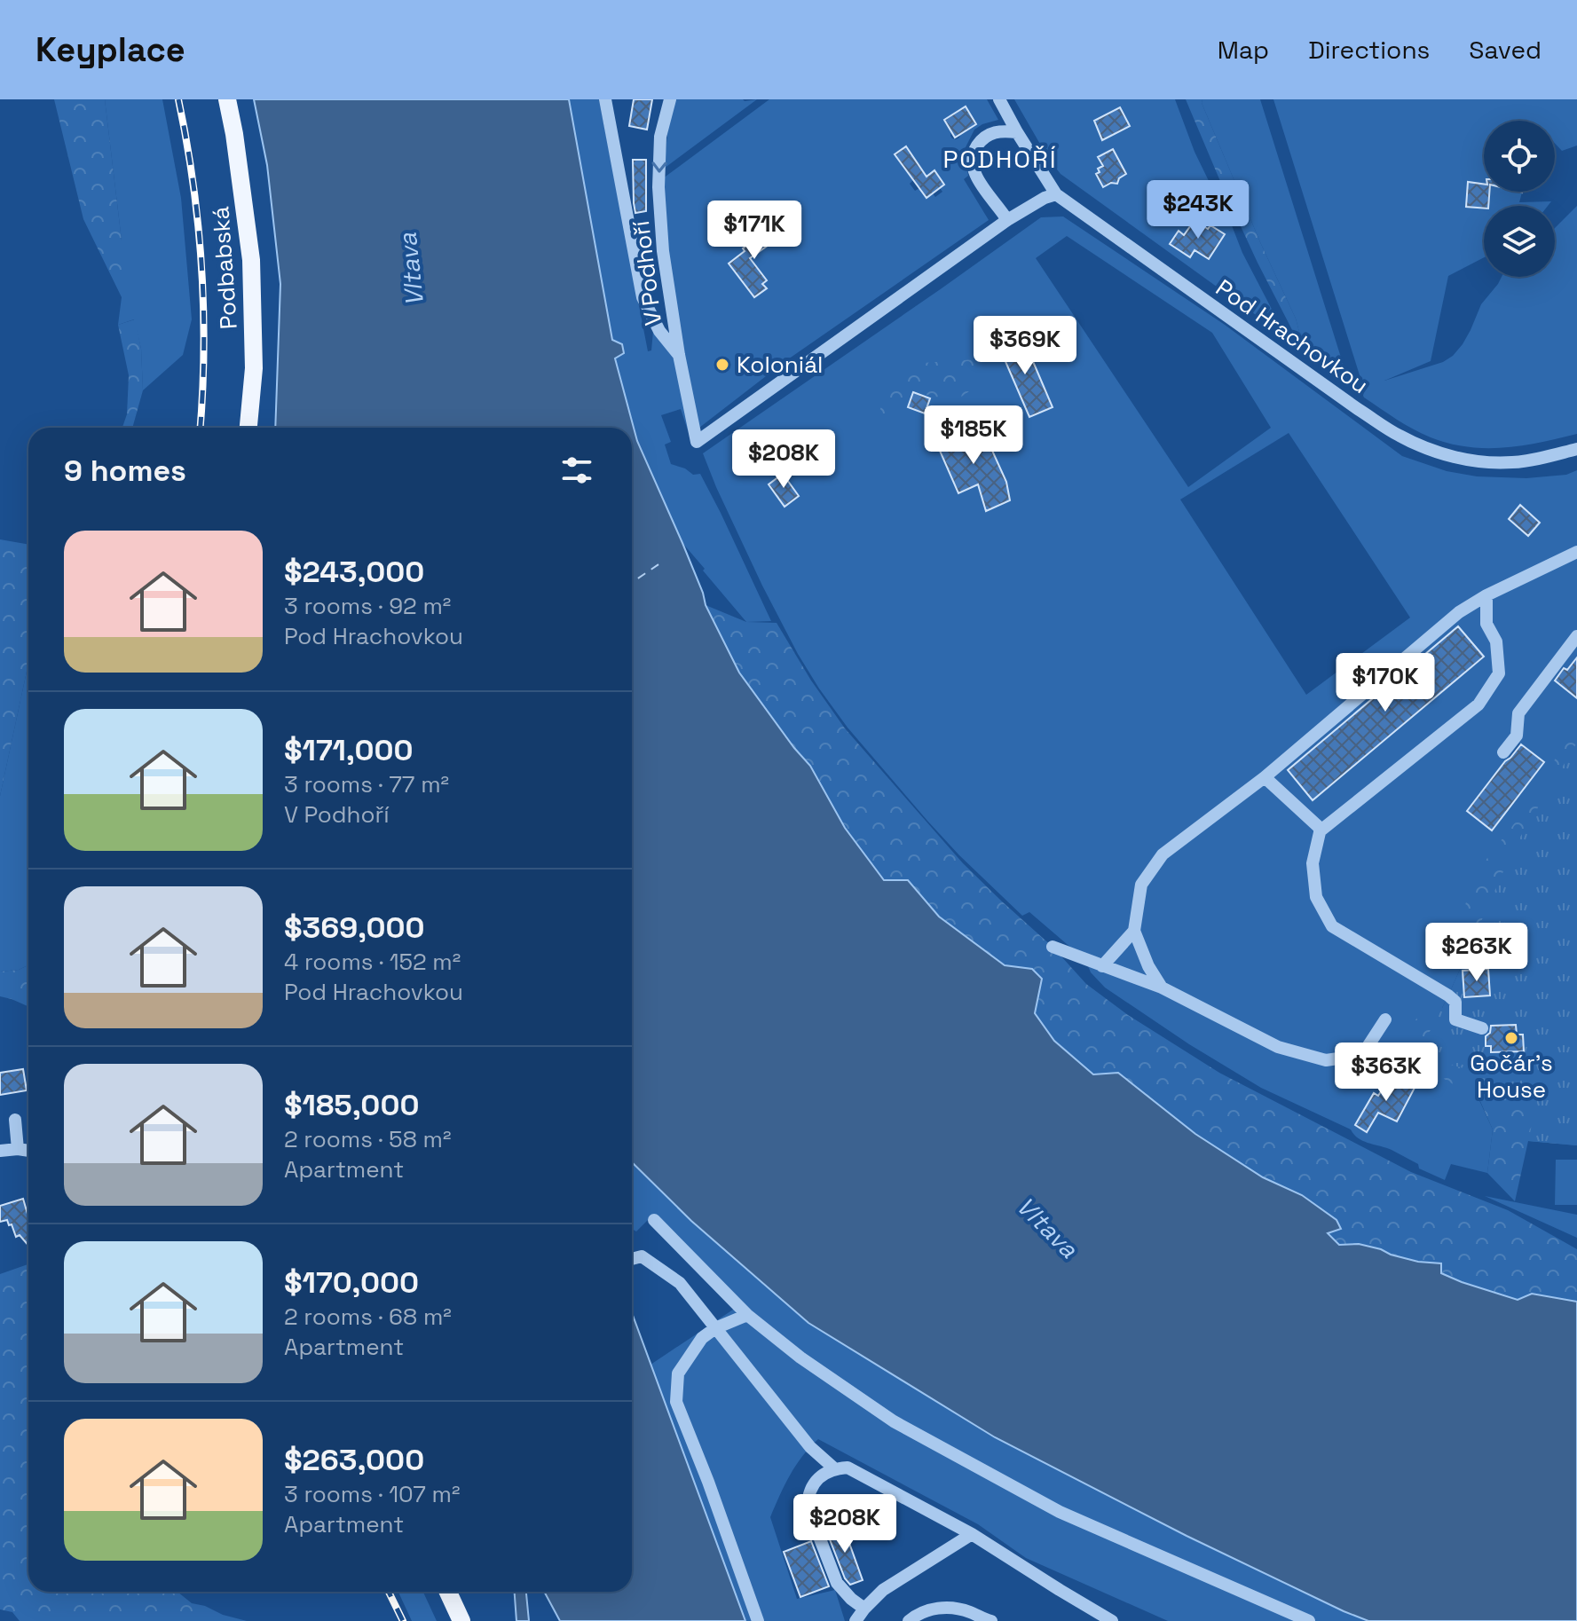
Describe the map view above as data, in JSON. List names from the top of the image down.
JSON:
{
  "streets": {
    "main road": ["Podbabská"],
    "street": ["V Podhoří", "Pod Hrachovkou"]
  },
  "districts": ["PODHOŘÍ"],
  "water": ["Vltava"],
  "places": ["Koloniál", "Gočár's House"],
  "page": {
    "header": "Keyplace",
    "nav": ["Map", "Directions", "Saved"],
    "price": [
      "$243K",
      "$171K",
      "$369K",
      "$185K",
      "$208K",
      "$170K",
      "$263K",
      "$363K",
      "$208K"
    ],
    "heading": "9 homes",
    "list": [
      {
        "name": "$243,000",
        "note": "3 rooms · 92 m² · Pod Hrachovkou"
      },
      {
        "name": "$171,000",
        "note": "3 rooms · 77 m² · V Podhoří"
      },
      {
        "name": "$369,000",
        "note": "4 rooms · 152 m² · Pod Hrachovkou"
      },
      {
        "name": "$185,000",
        "note": "2 rooms · 58 m² · Apartment"
      },
      {
        "name": "$170,000",
        "note": "2 rooms · 68 m² · Apartment"
      },
      {
        "name": "$263,000",
        "note": "3 rooms · 107 m² · Apartment"
      }
    ]
  }
}
